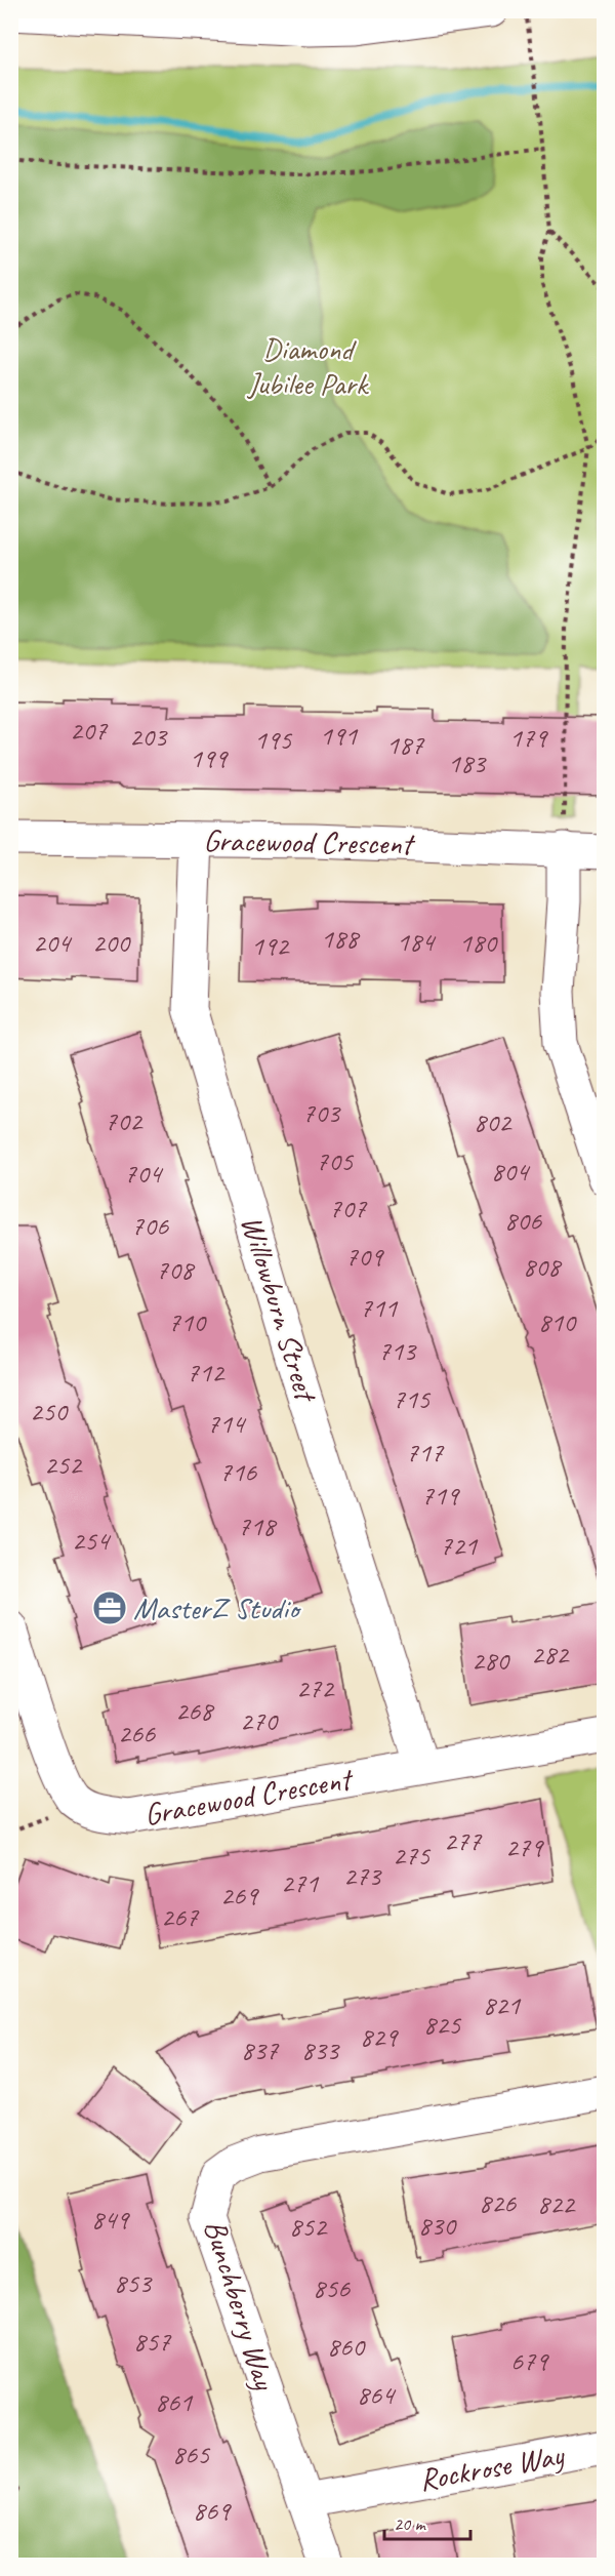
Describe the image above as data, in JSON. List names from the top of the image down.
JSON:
{
  "streets": {
    "street": [
      "Gracewood Crescent",
      "Willowburn Street",
      "Bunchberry Way",
      "Rockrose Way"
    ]
  },
  "crossings": [
    ["Gracewood Crescent", "Willowburn Street"],
    ["Bunchberry Way", "Rockrose Way"]
  ],
  "parks": ["Diamond Jubilee Park"],
  "places": {
    "office": ["MasterZ Studio"]
  },
  "house_numbers": [
    "207",
    "191",
    "203",
    "179",
    "195",
    "187",
    "199",
    "183",
    "188",
    "184",
    "204",
    "200",
    "180",
    "192",
    "703",
    "702",
    "802",
    "705",
    "804",
    "704",
    "707",
    "806",
    "706",
    "709",
    "808",
    "708",
    "711",
    "710",
    "810",
    "713",
    "712",
    "715",
    "250",
    "714",
    "717",
    "252",
    "716",
    "719",
    "718",
    "254",
    "721",
    "282",
    "280",
    "272",
    "268",
    "270",
    "266",
    "277",
    "279",
    "275",
    "273",
    "271",
    "269",
    "267",
    "821",
    "825",
    "829",
    "837",
    "833",
    "826",
    "822",
    "849",
    "830",
    "852",
    "853",
    "856",
    "857",
    "860",
    "679",
    "864",
    "861",
    "865",
    "869"
  ],
  "scale_bar": "20 m"
}
